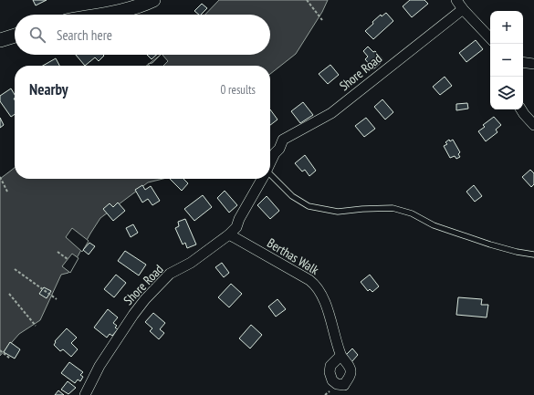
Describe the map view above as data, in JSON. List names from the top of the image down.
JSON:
{
  "streets": {
    "street": ["Shore Road", "Berthas Walk"]
  },
  "crossings": [
    ["Shore Road", "Berthas Walk"]
  ],
  "page": {
    "map_buttons": ["+", "−"],
    "search": "Search here",
    "heading": ["Nearby", "0 results"]
  }
}
